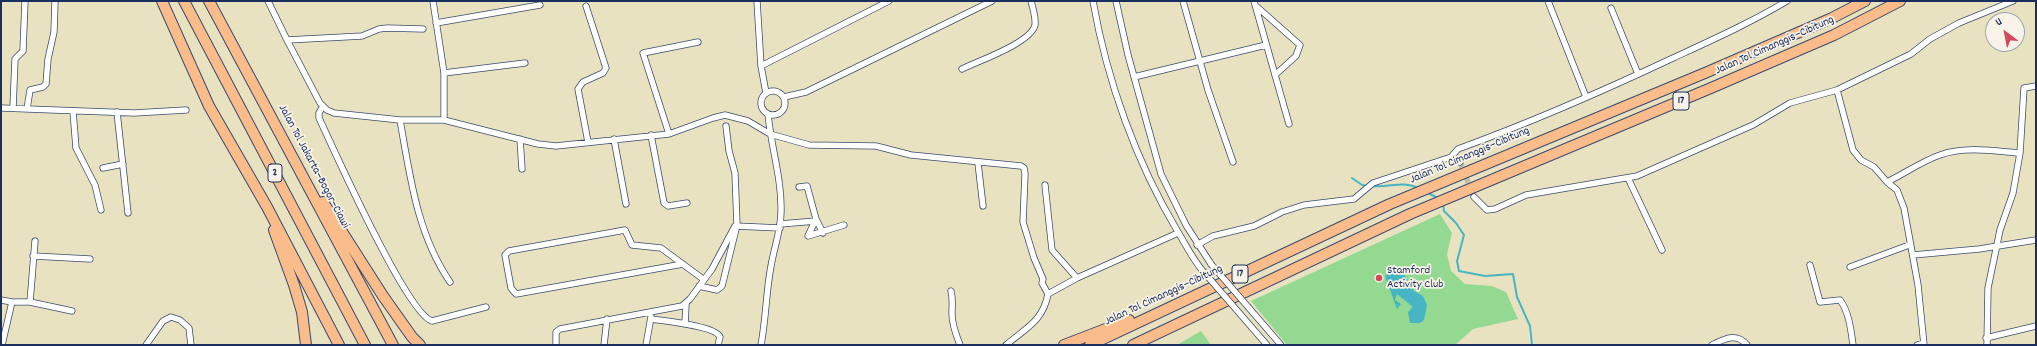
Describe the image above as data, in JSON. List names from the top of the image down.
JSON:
{
  "streets": {
    "highway": [
      "Jalan Tol Cimanggis–Cibitung",
      "17",
      "Jalan Tol Jakarta–Bogor–Ciawi",
      "2"
    ]
  },
  "crossings": [
    ["Jalan Tol Cimanggis–Cibitung", "17"]
  ],
  "places": ["Stamford Activity Club"],
  "north": "top left"
}
